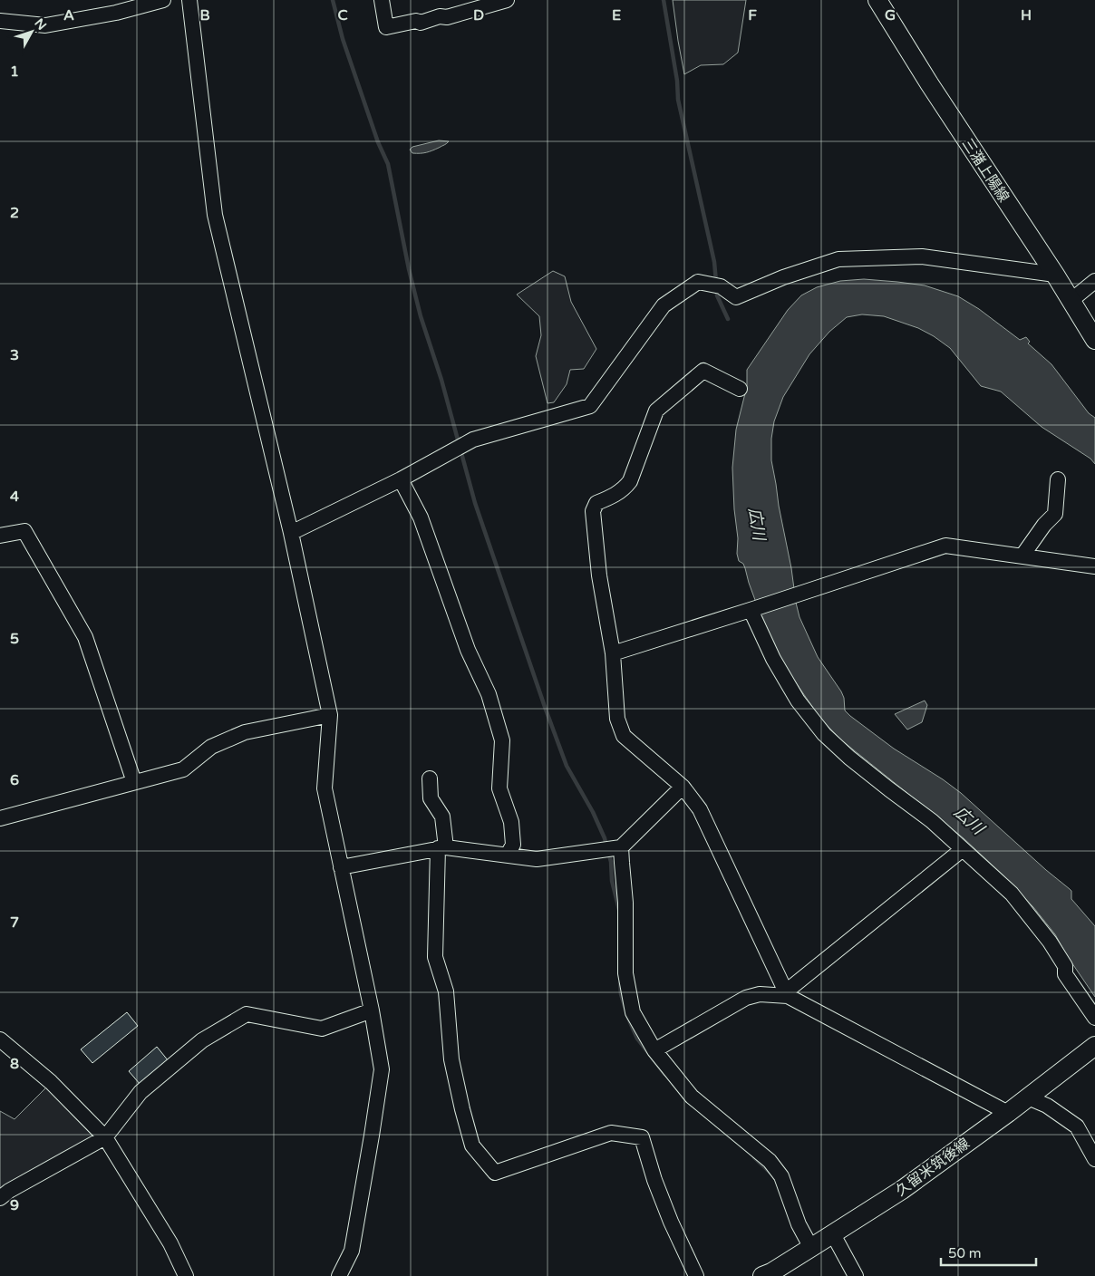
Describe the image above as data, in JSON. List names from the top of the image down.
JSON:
{
  "streets": {
    "main road": ["三潴上陽線", "久留米筑後線"]
  },
  "water": ["広川"],
  "scale_bar": "50 m",
  "north": "top right",
  "grid": {
    "columns": [
      "A",
      "B",
      "C",
      "D",
      "E",
      "F",
      "G",
      "H"
    ],
    "rows": [
      "1",
      "2",
      "3",
      "4",
      "5",
      "6",
      "7",
      "8",
      "9"
    ]
  }
}
